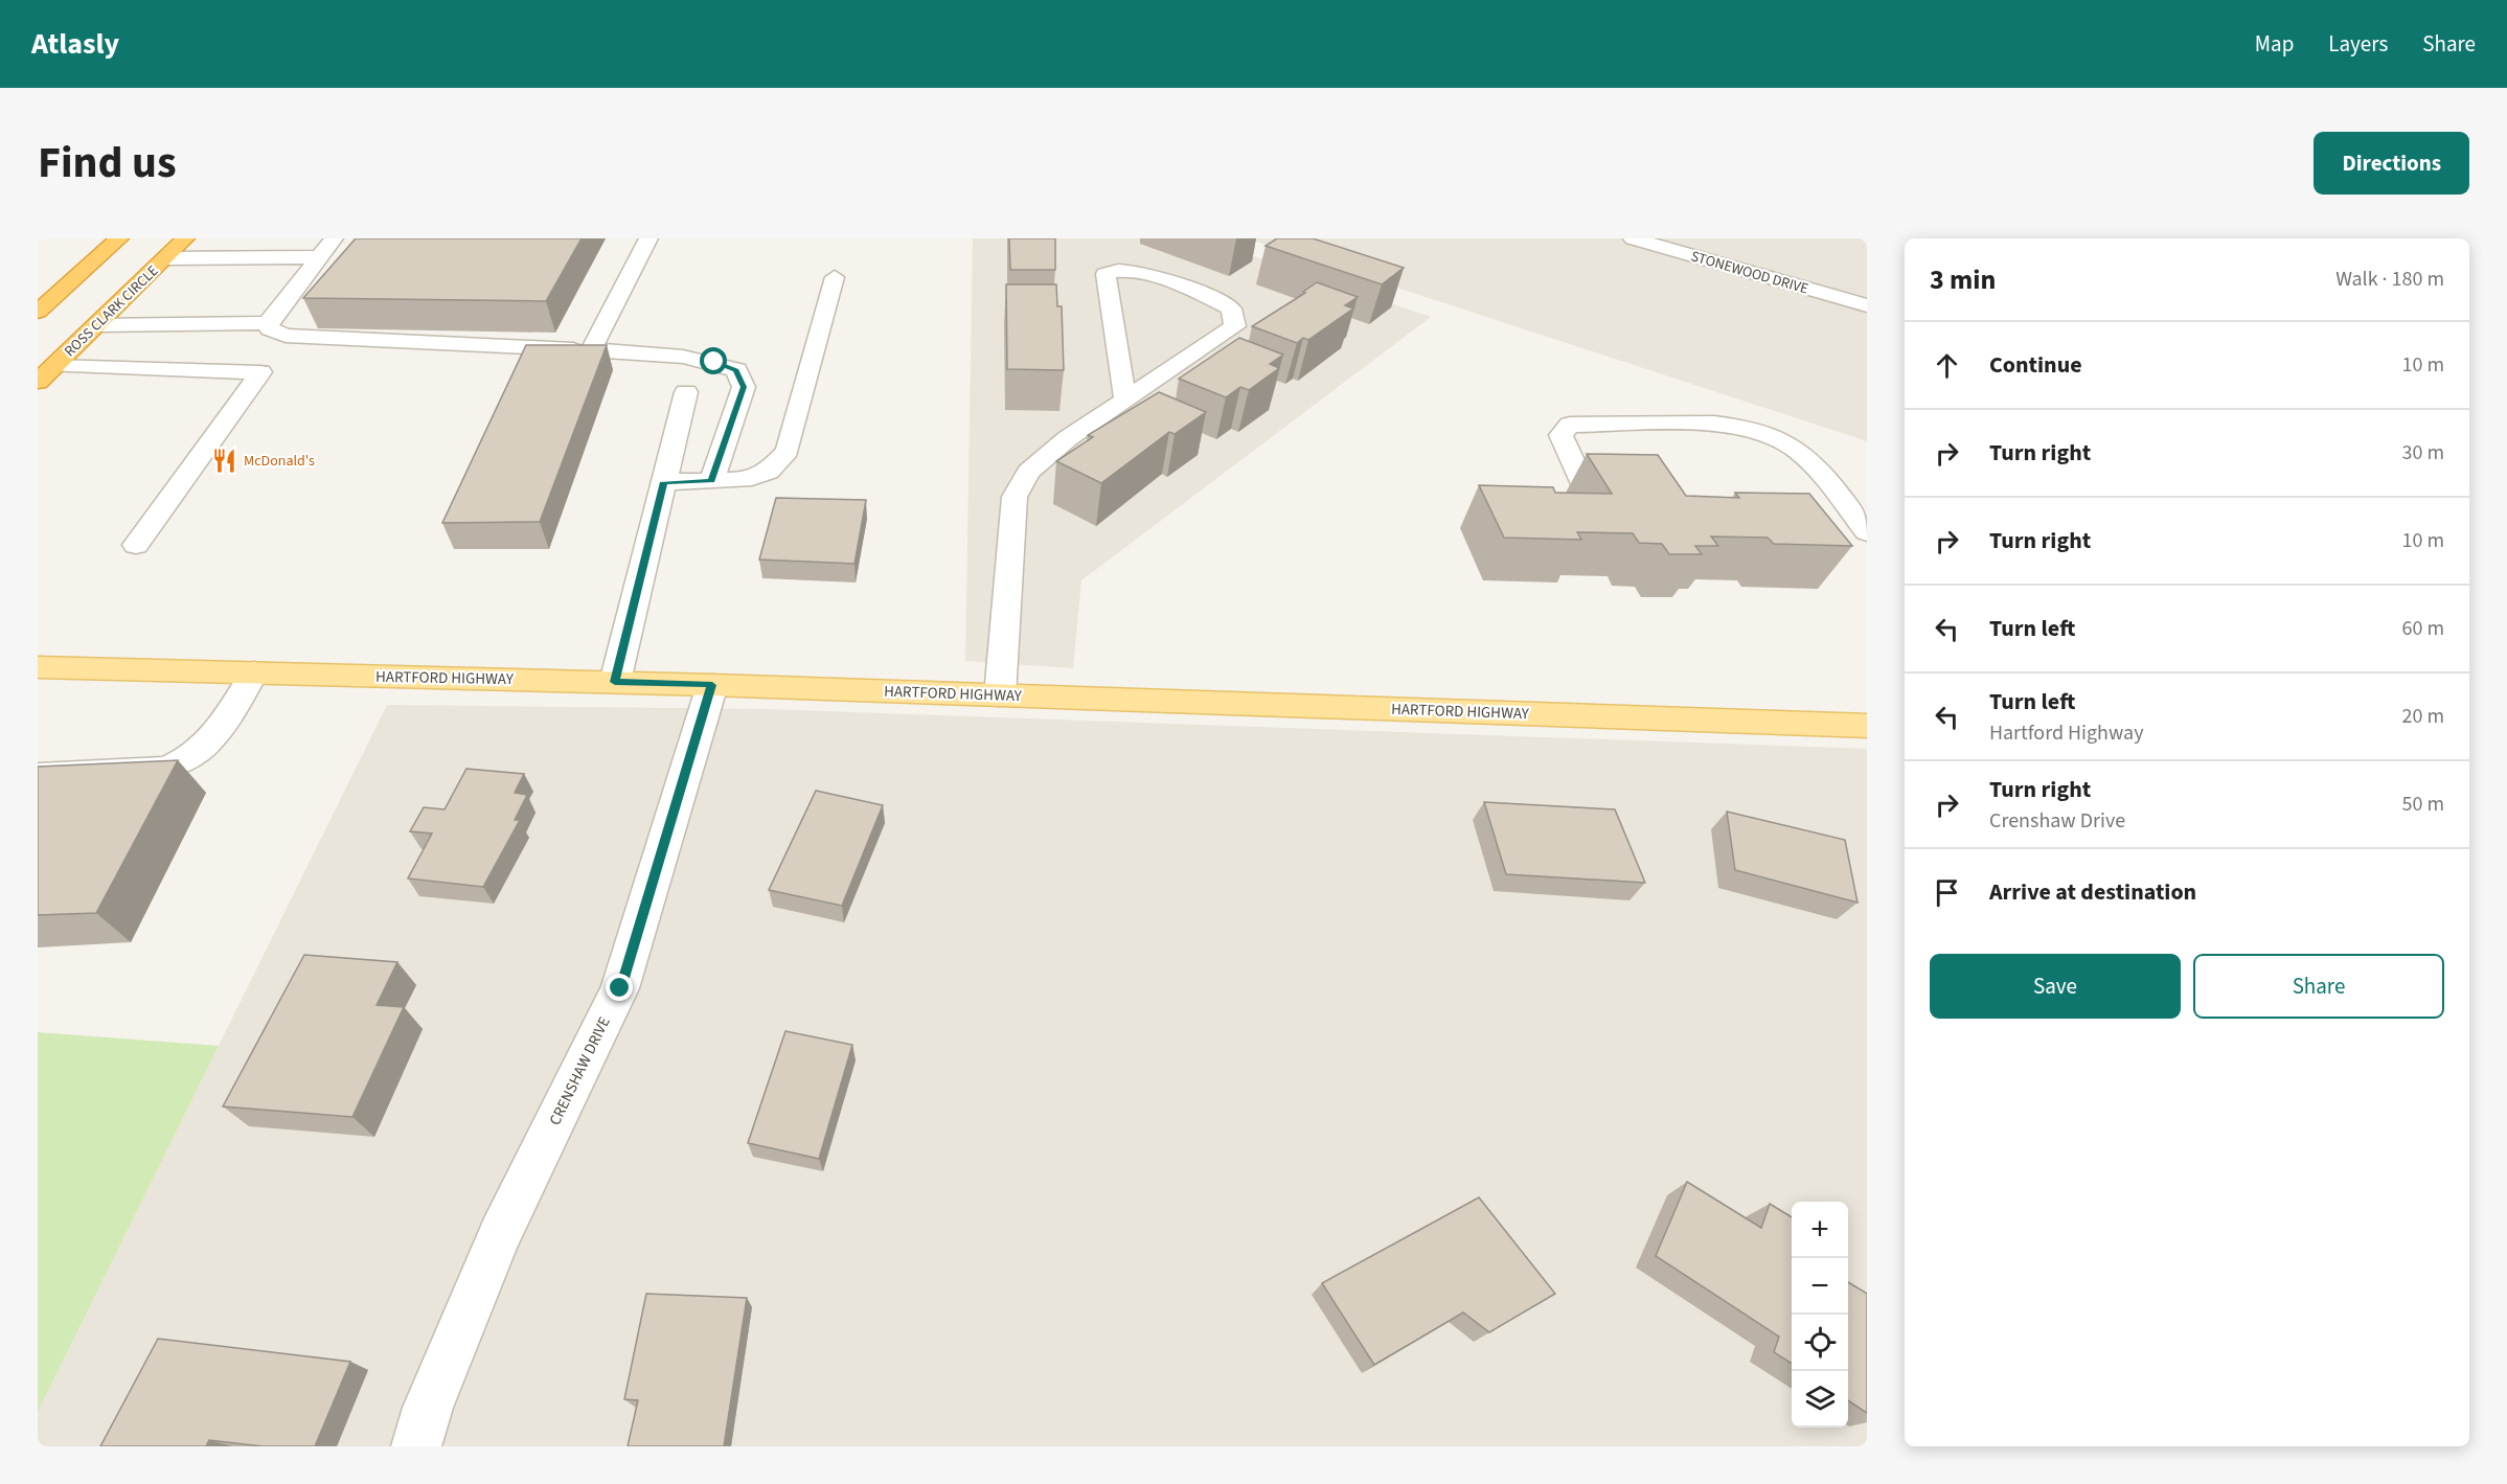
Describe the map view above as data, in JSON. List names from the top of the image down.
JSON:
{
  "streets": {
    "highway": ["ROSS CLARK CIRCLE"],
    "main road": ["HARTFORD HIGHWAY"],
    "street": ["STONEWOOD DRIVE", "CRENSHAW DRIVE"]
  },
  "crossings": [
    ["HARTFORD HIGHWAY", "CRENSHAW DRIVE"]
  ],
  "places": {
    "restaurant": ["McDonald's"]
  },
  "page": {
    "header": "Atlasly",
    "nav": ["Map", "Layers", "Share"],
    "title": "Find us",
    "buttons": [
      "Directions",
      ["Save", "Share"]
    ],
    "heading": ["3 min", "Walk · 180 m"],
    "list": [
      ["Continue", "10 m"],
      ["Turn right", "30 m"],
      ["Turn right", "10 m"],
      ["Turn left", "60 m"],
      ["Turn left", "Hartford Highway", "20 m"],
      ["Turn right", "Crenshaw Drive", "50 m"],
      "Arrive at destination"
    ],
    "map_buttons": ["+", "−"]
  }
}
